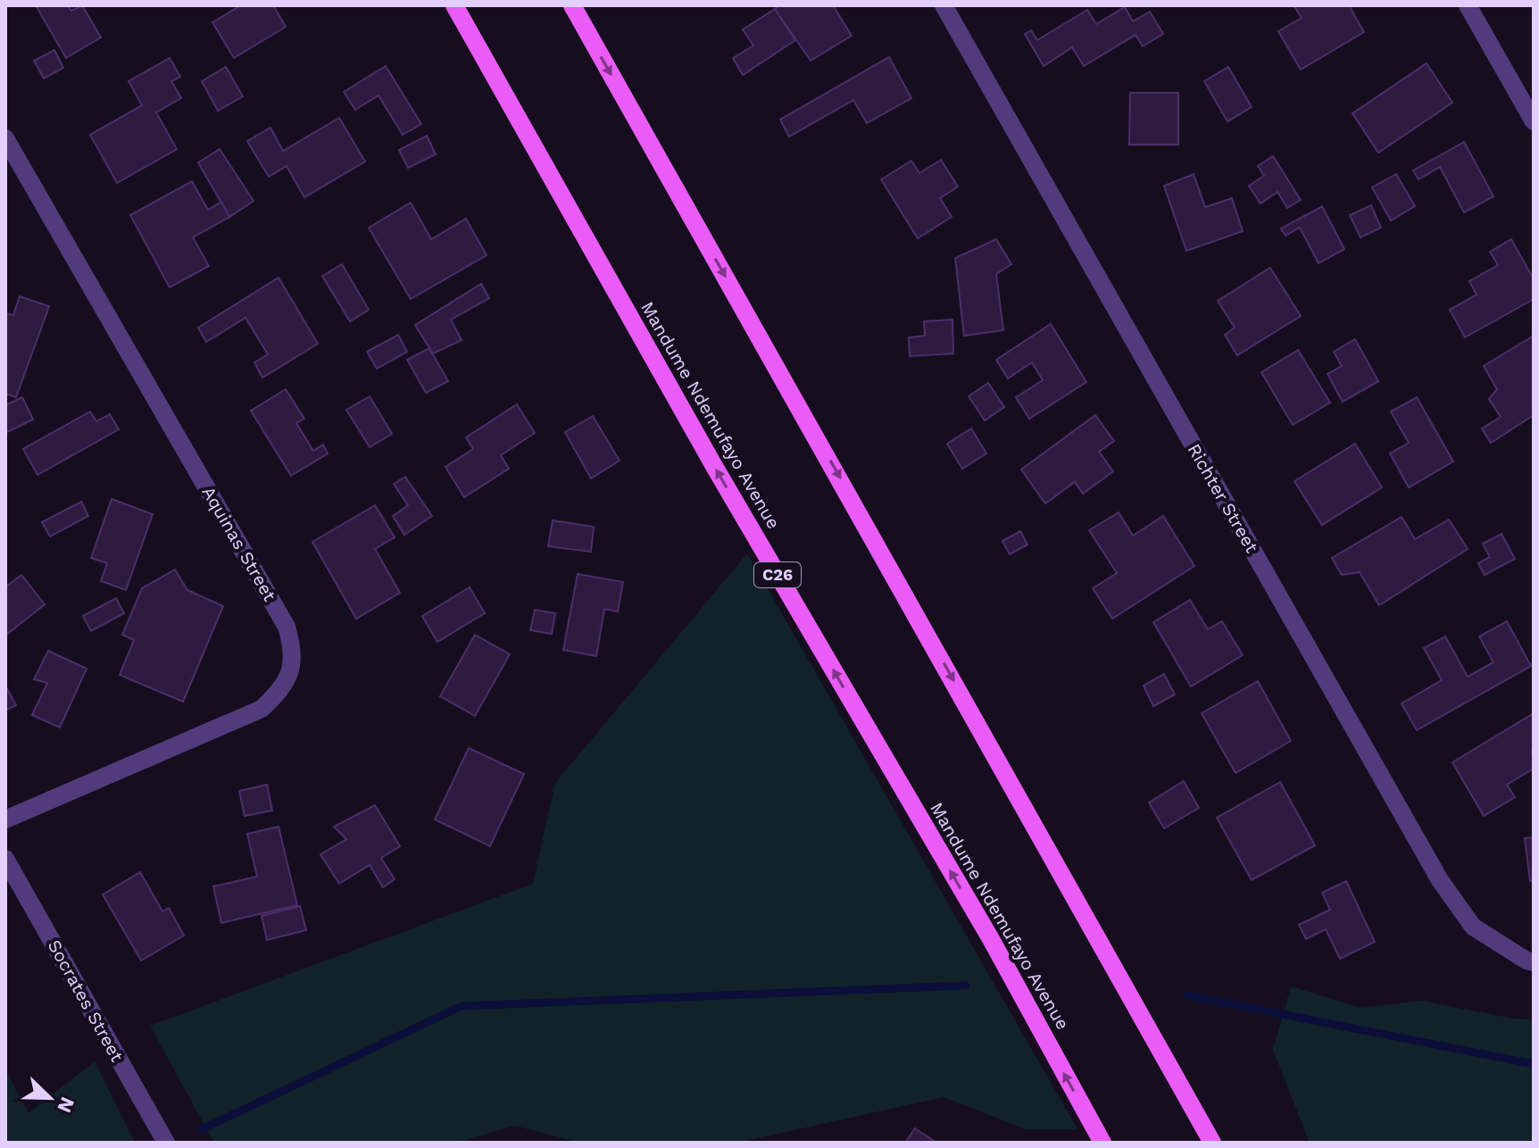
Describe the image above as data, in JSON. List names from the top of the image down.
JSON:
{
  "streets": {
    "main road": ["Mandume Ndemufayo Avenue", "C26"],
    "street": ["Richter Street", "Aquinas Street", "Socrates Street"]
  },
  "north": "bottom right"
}
